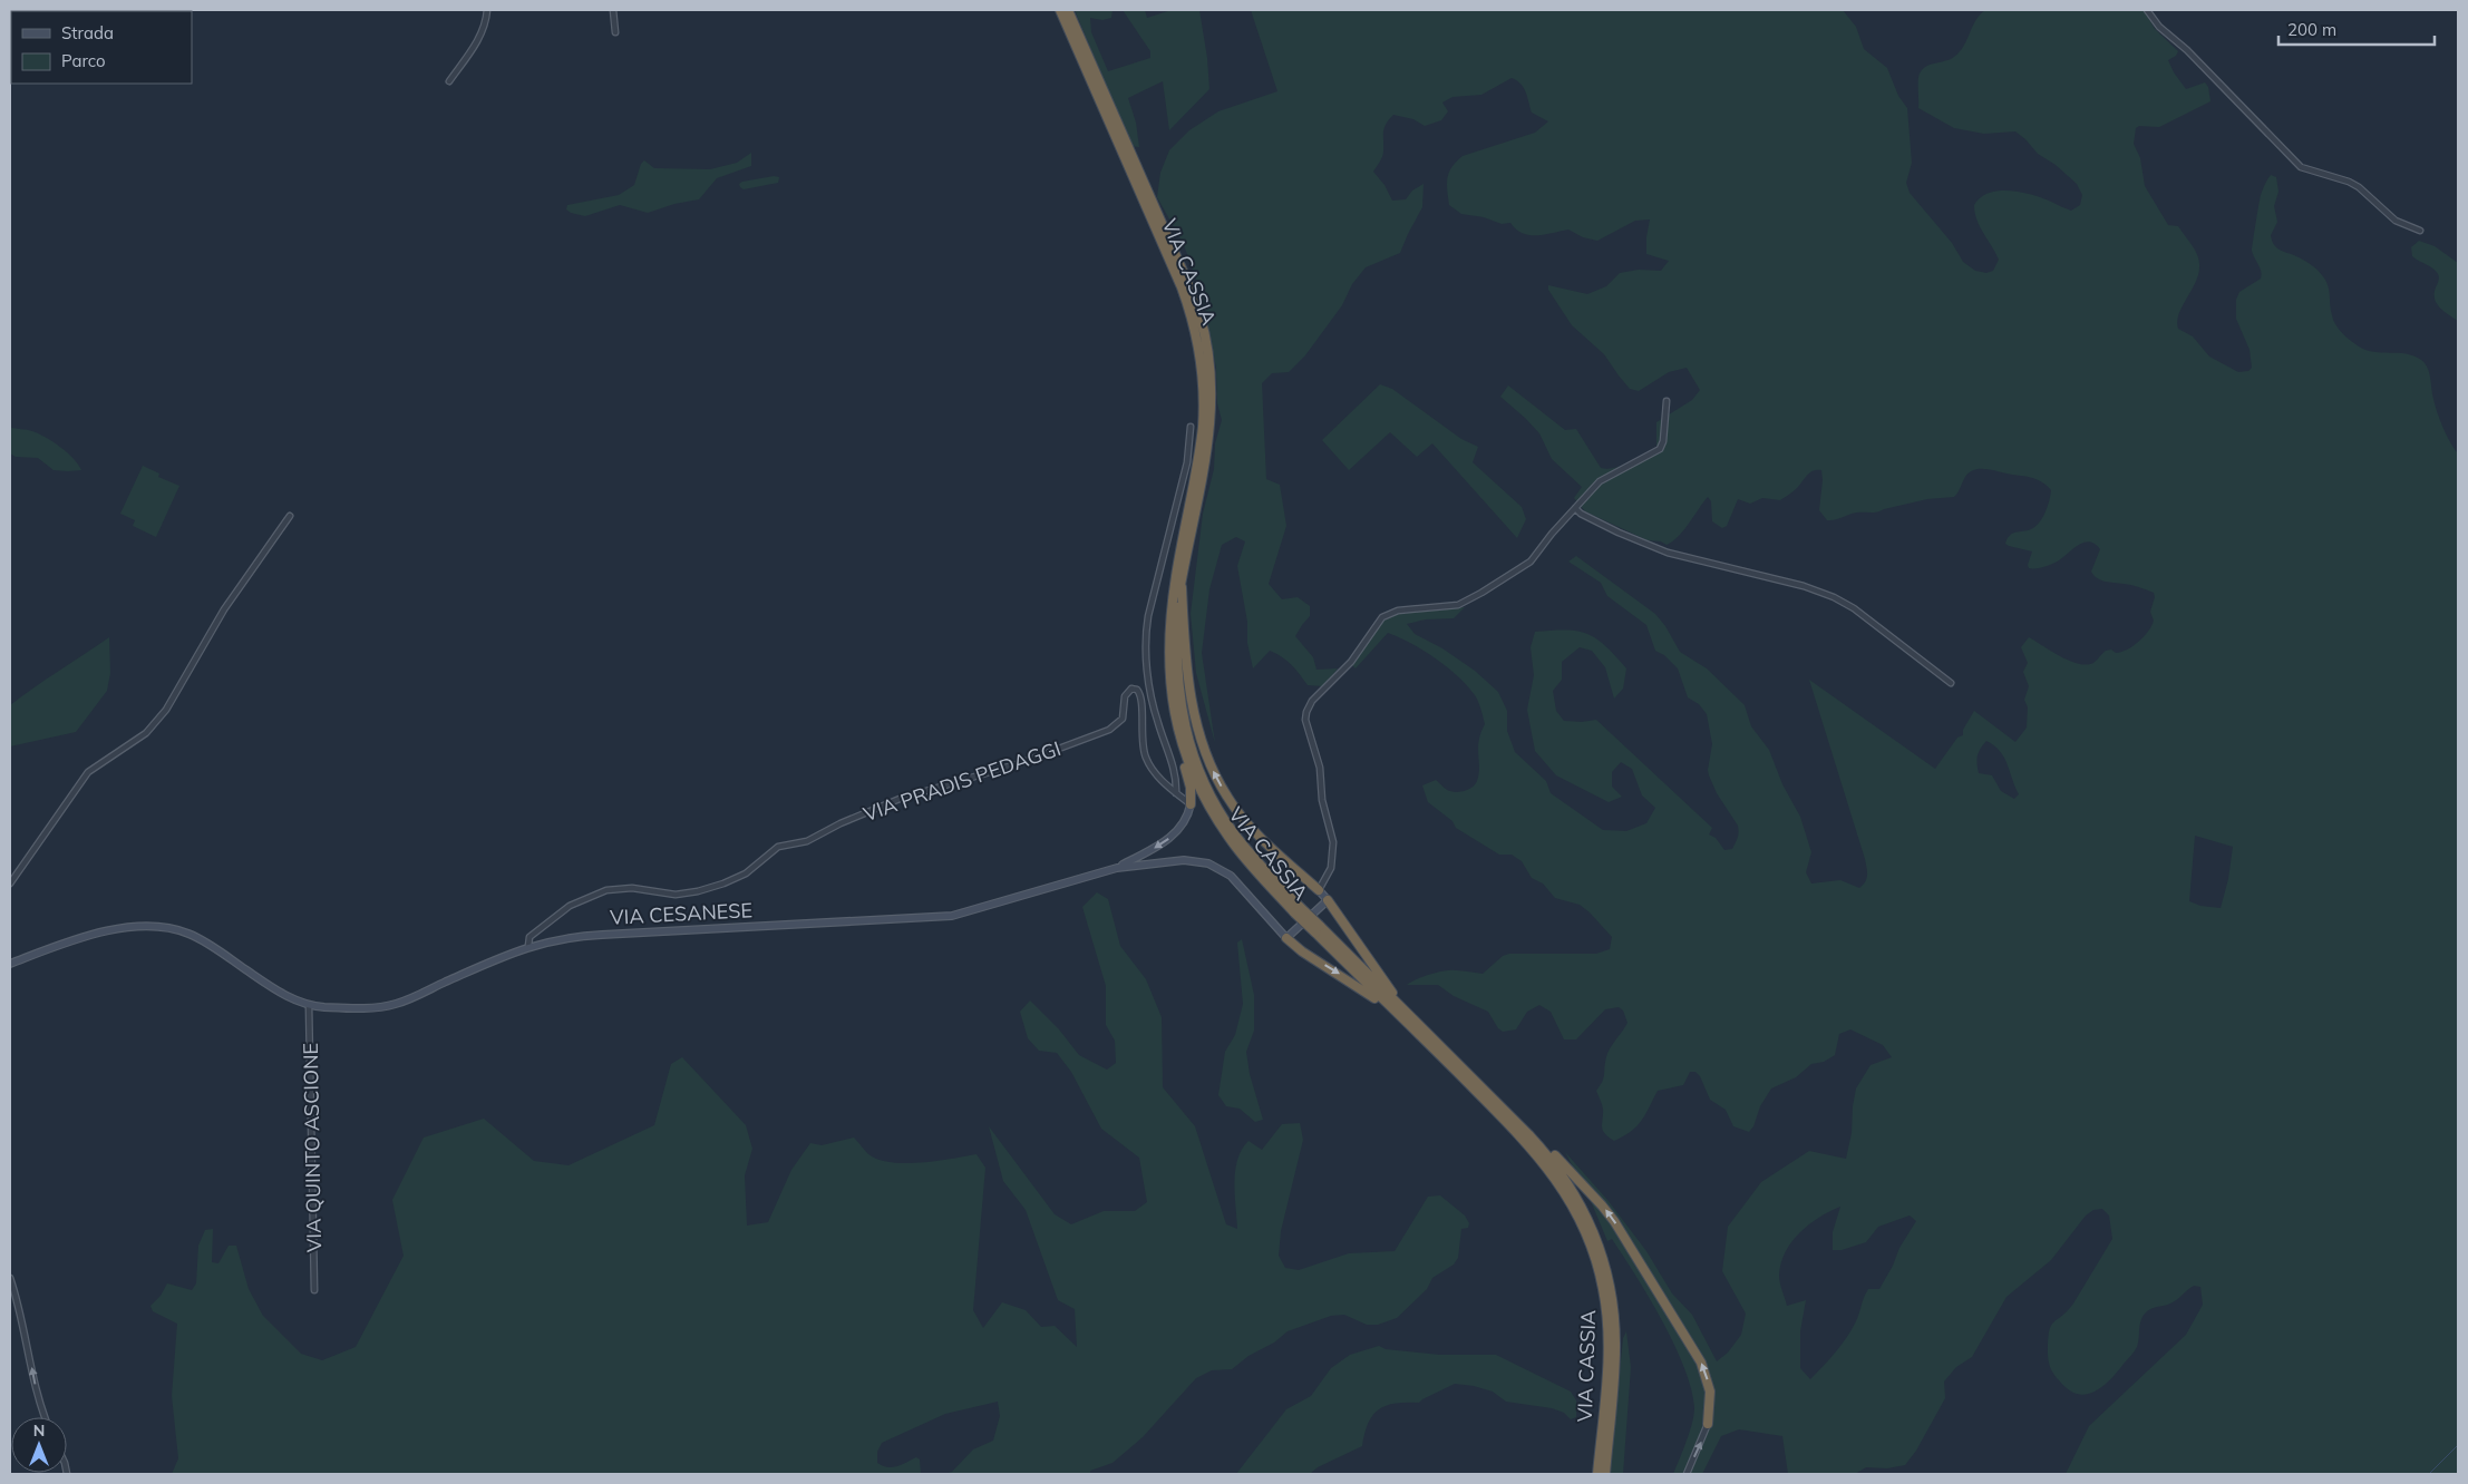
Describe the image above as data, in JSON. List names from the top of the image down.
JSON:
{
  "streets": {
    "highway": ["VIA CASSIA"],
    "street": ["VIA PRADIS PEDAGGI", "VIA CESANESE", "VIA QUINTO ASCIONE"]
  },
  "crossings": [
    ["VIA PRADIS PEDAGGI", "VIA CESANESE"],
    ["VIA CESANESE", "VIA QUINTO ASCIONE"]
  ],
  "legend": ["Strada", "Parco"],
  "scale_bar": "200 m",
  "north": "top"
}
